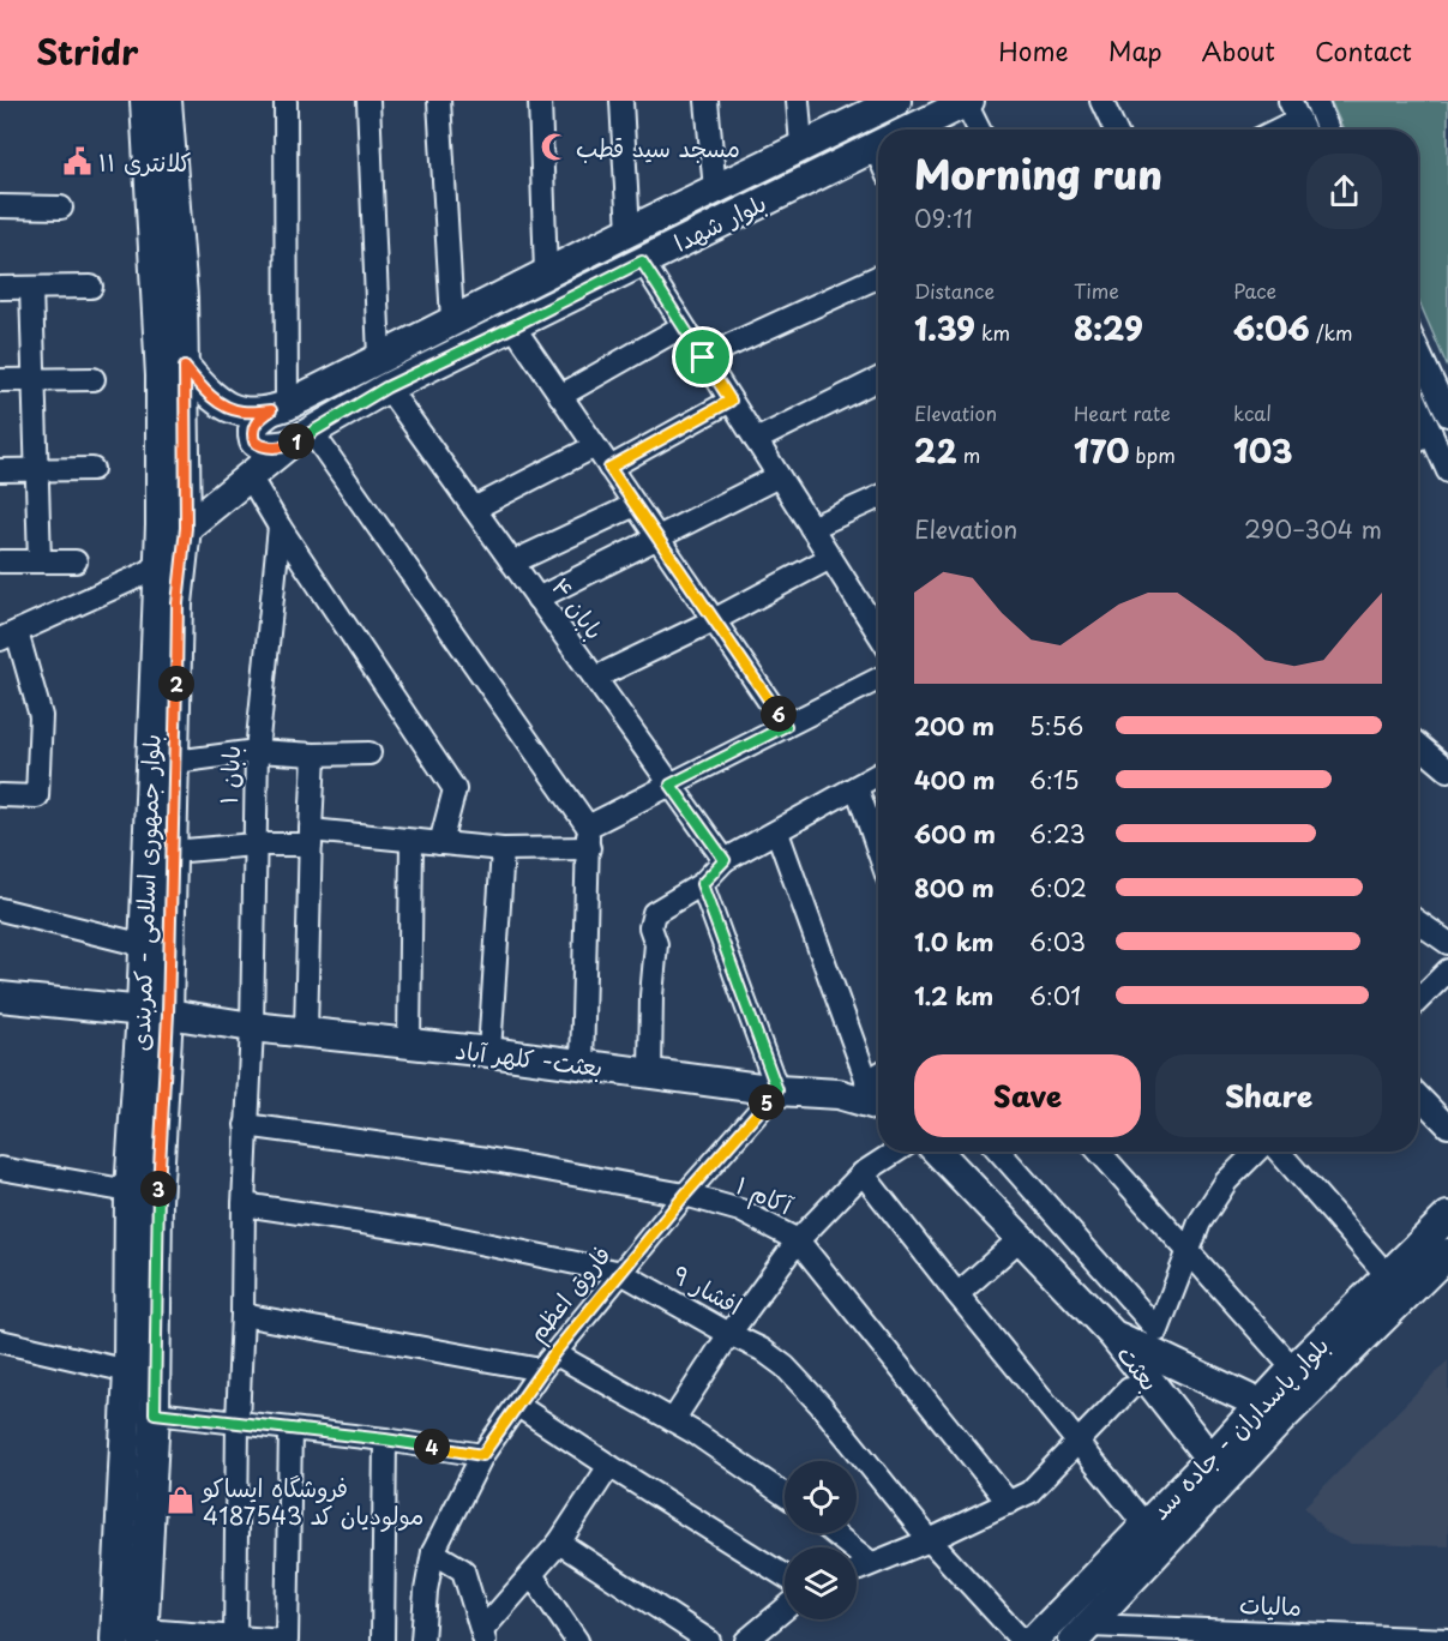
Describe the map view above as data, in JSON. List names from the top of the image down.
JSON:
{
  "streets": {
    "main road": [
      "بلوار شهدا",
      "بلوار جمهوری اسلامی - کمربندی",
      "بعثت- کلهر آباد",
      "بعثت",
      "بلوار پاسداران - جاده سد"
    ],
    "street": [
      "بابان ۴",
      "بابان ۱",
      "آکام ۱",
      "افشار ۹",
      "فاروق اعظم",
      "مالیات"
    ]
  },
  "crossings": [
    ["بلوار شهدا", "بابان ۴"],
    ["بلوار شهدا", "بلوار جمهوری اسلامی - کمربندی"],
    ["بابان ۱", "بعثت- کلهر آباد"],
    ["بابان ۱", "آکام ۱"],
    ["بابان ۱", "افشار ۹"],
    ["بلوار جمهوری اسلامی - کمربندی", "بعثت- کلهر آباد"],
    ["بعثت- کلهر آباد", "فاروق اعظم"],
    ["آکام ۱", "فاروق اعظم"],
    ["افشار ۹", "فاروق اعظم"],
    ["بعثت", "بلوار پاسداران - جاده سد"],
    ["بلوار پاسداران - جاده سد", "مالیات"]
  ],
  "places": {
    "mosque": ["مسجد سید قطب"],
    "public building": ["کلانتری ۱۱"],
    "shop": ["فروشگاە ایساکو مولودیان کد 4187543"]
  },
  "page": {
    "header": "Stridr",
    "nav": [
      "Home",
      "Map",
      "About",
      "Contact"
    ],
    "heading": ["Morning run", "09:11"],
    "stats": [
      ["Distance", "1.39 km"],
      ["Time", "8:29"],
      ["Pace", "6:06 /km"],
      ["Elevation", "22 m"],
      ["Heart rate", "170 bpm"],
      ["kcal", "103"]
    ],
    "pins": [
      "1",
      "2",
      "6",
      "5",
      "3",
      "4"
    ],
    "chart": ["Elevation", "290–304 m"],
    "list": [
      {
        "name": "200 m",
        "note": "5:56"
      },
      {
        "name": "400 m",
        "note": "6:15"
      },
      {
        "name": "600 m",
        "note": "6:23"
      },
      {
        "name": "800 m",
        "note": "6:02"
      },
      {
        "name": "1.0 km",
        "note": "6:03"
      },
      {
        "name": "1.2 km",
        "note": "6:01"
      }
    ],
    "buttons": ["Save", "Share"]
  }
}
